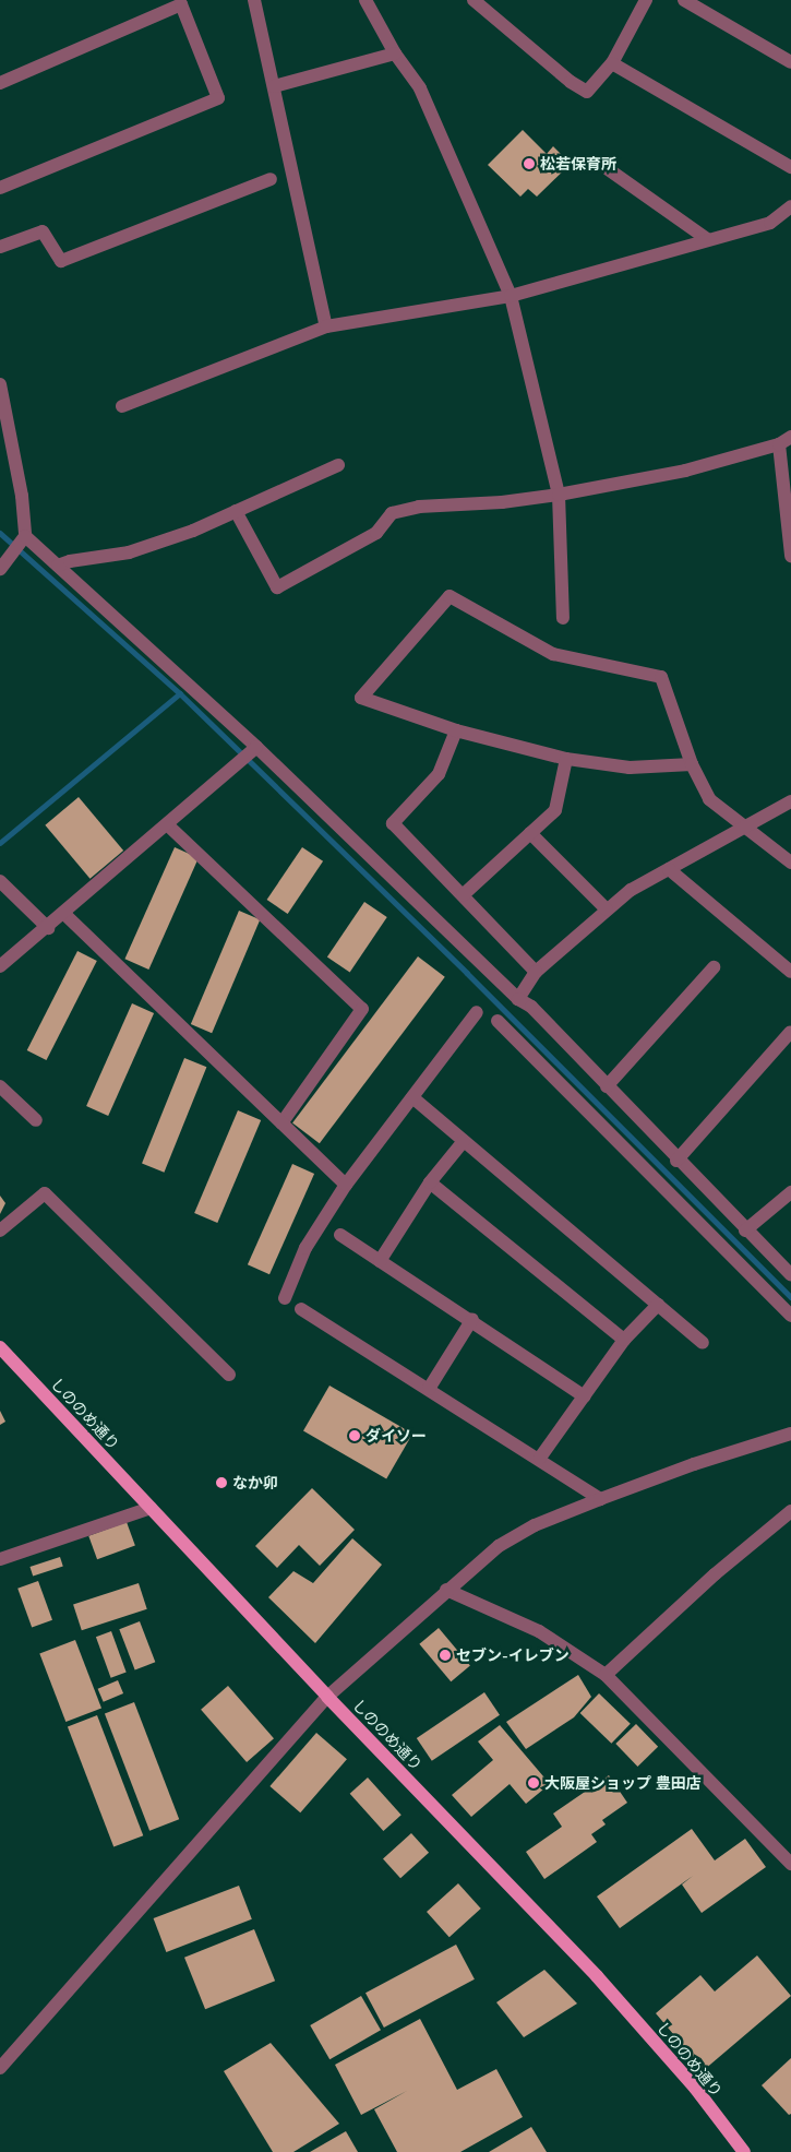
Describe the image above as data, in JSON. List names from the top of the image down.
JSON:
{
  "streets": {
    "main road": ["しののめ通り"]
  },
  "places": [
    "松若保育所",
    "ダイソー",
    "なか卯",
    "セブン-イレブン",
    "大阪屋ショップ 豊田店"
  ]
}
